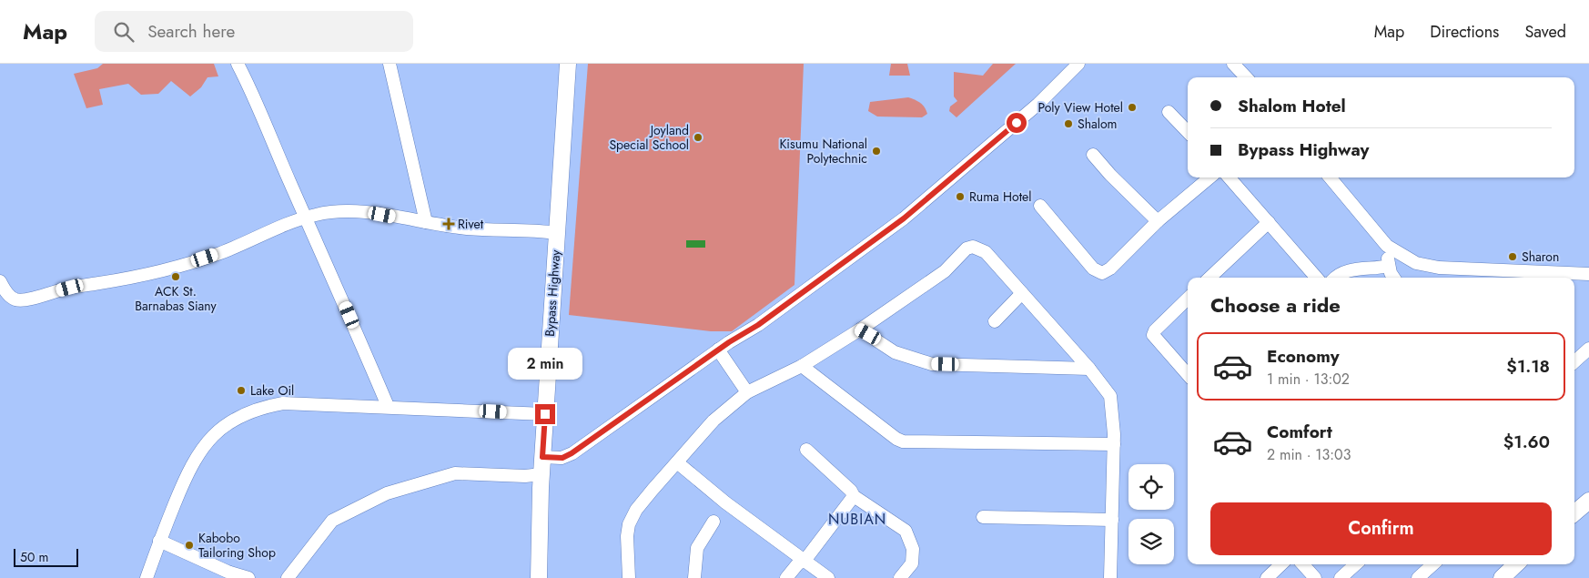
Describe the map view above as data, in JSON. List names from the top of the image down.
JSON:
{
  "streets": {
    "main road": ["Bypass Highway"]
  },
  "districts": ["NUBIAN"],
  "places": {
    "other": [
      "Poly View Hotel",
      "Shalom",
      "Joyland Special School",
      "Kisumu National Polytechnic",
      "Ruma Hotel",
      "Sharon",
      "ACK St. Barnabas Siany",
      "Lake Oil",
      "Kabobo Tailoring Shop"
    ],
    "health": ["Rivet"]
  },
  "scale_bar": "50 m",
  "page": {
    "header": "Map",
    "search": "Search here",
    "nav": ["Map", "Directions", "Saved"],
    "banner": ["Shalom Hotel", "Bypass Highway"],
    "heading": "Choose a ride",
    "list": [
      {
        "name": "Economy",
        "note": "1 min · 13:02",
        "value": "$1.18"
      },
      {
        "name": "Comfort",
        "note": "2 min · 13:03",
        "value": "$1.60"
      }
    ],
    "bubble": "2 min",
    "buttons": "Confirm",
    "scale": "50 m"
  }
}
